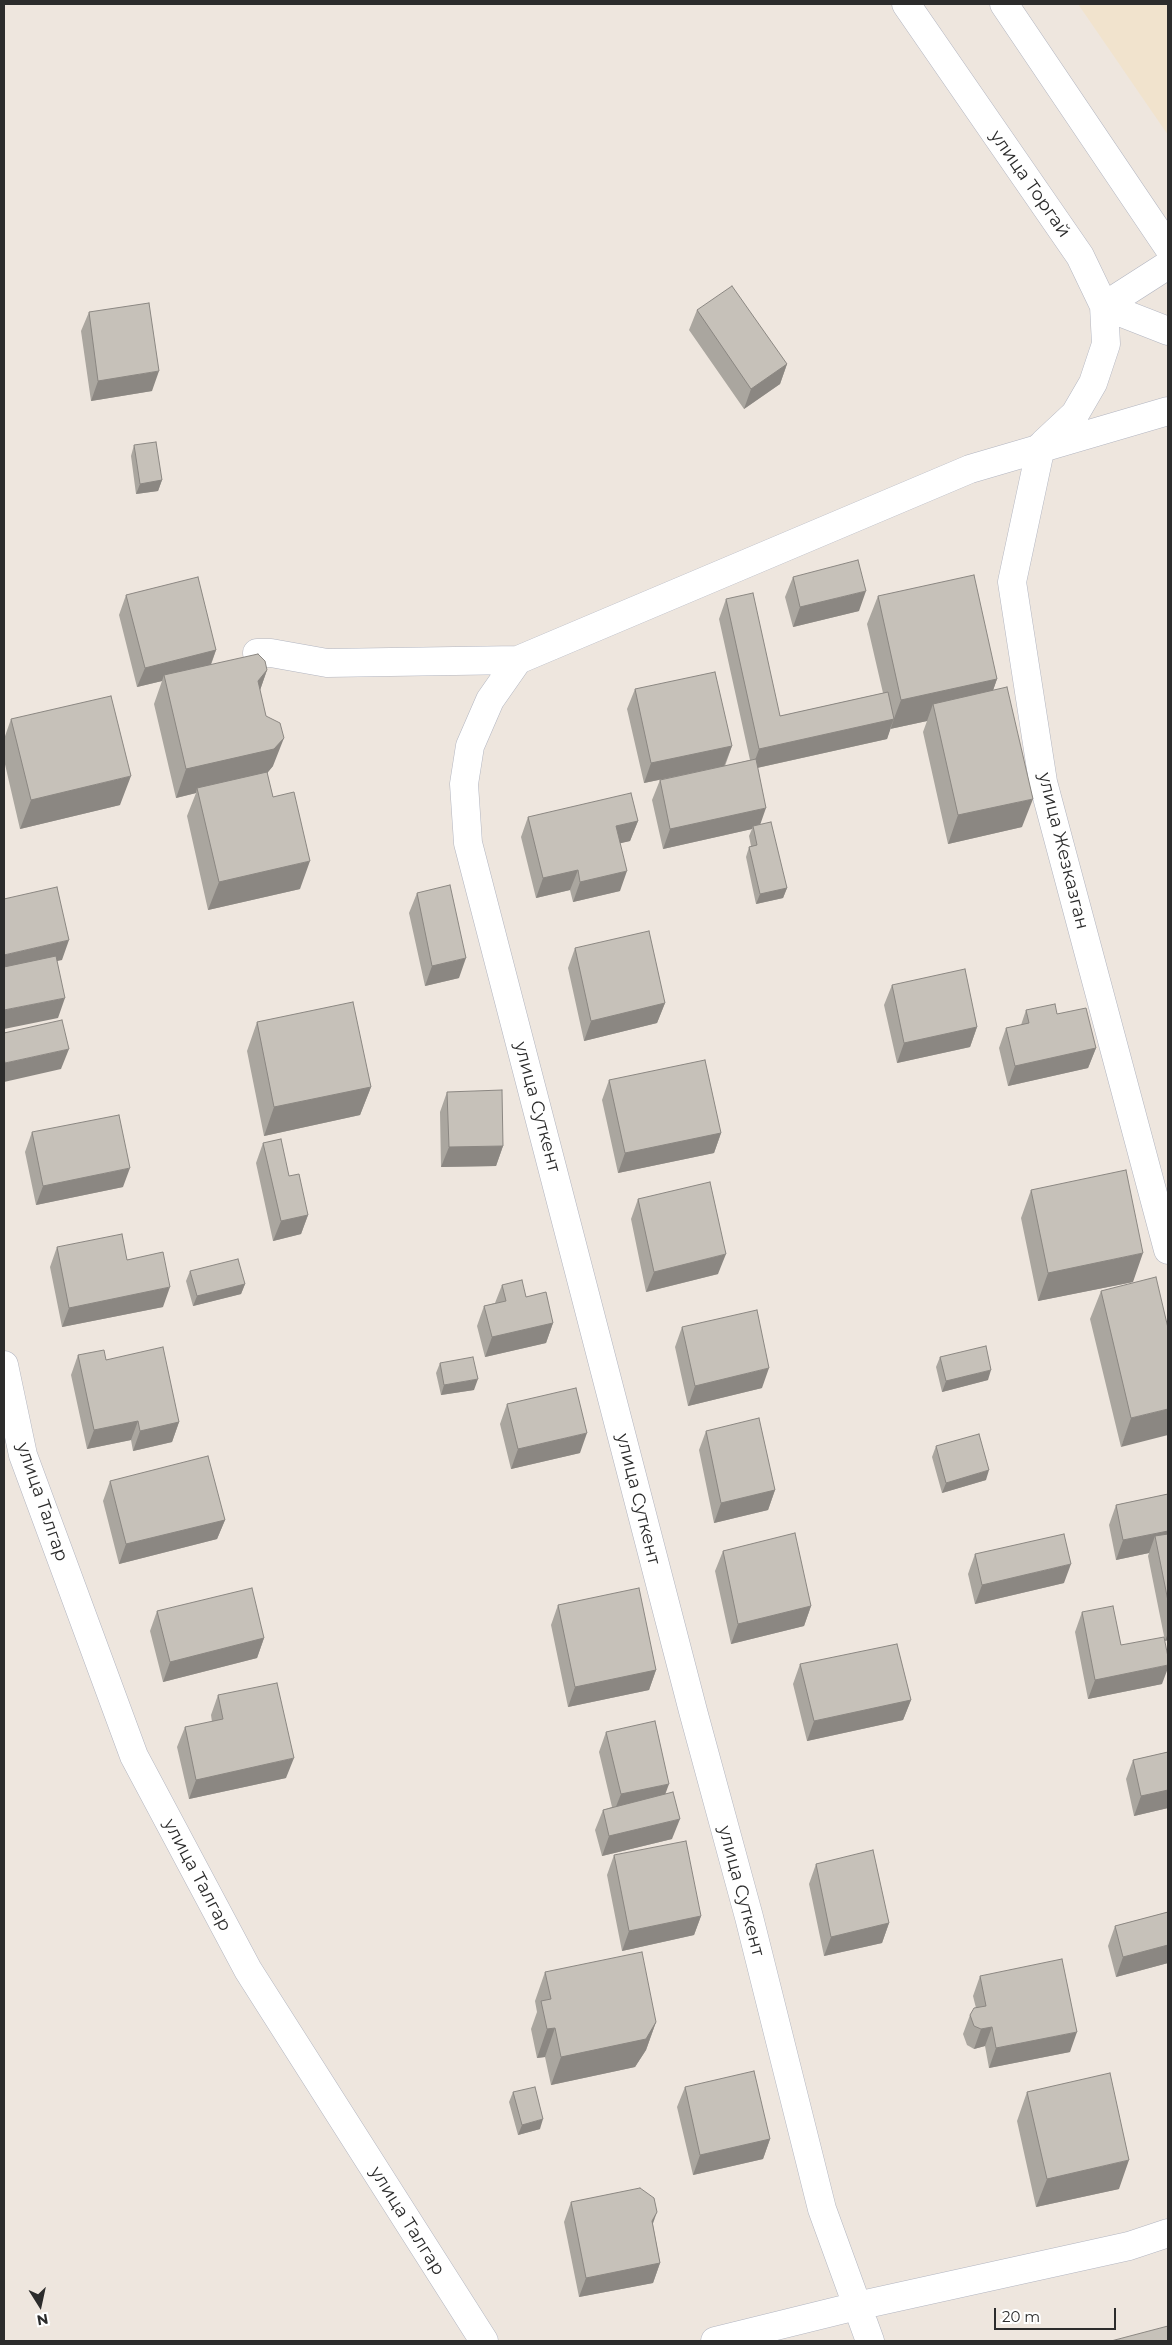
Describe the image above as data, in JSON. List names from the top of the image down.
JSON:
{
  "streets": {
    "street": [
      "улица Торгай",
      "улица Жезказган",
      "улица Суткент",
      "улица Талгар"
    ]
  },
  "scale_bar": "20 m",
  "north": "bottom"
}
